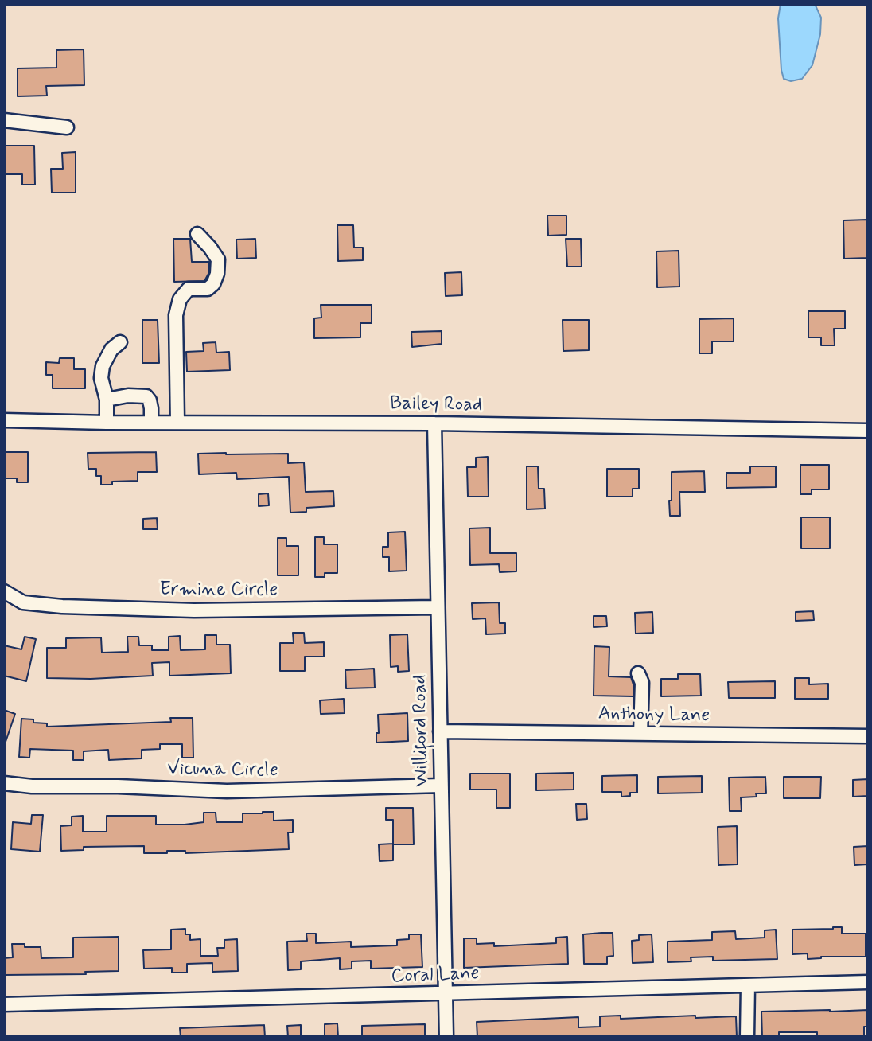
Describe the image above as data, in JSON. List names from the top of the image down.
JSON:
{
  "streets": {
    "street": [
      "Bailey Road",
      "Ermine Circle",
      "Anthony Lane",
      "Williford Road",
      "Vicuna Circle",
      "Coral Lane"
    ]
  },
  "crossings": [
    ["Bailey Road", "Williford Road"],
    ["Ermine Circle", "Williford Road"],
    ["Anthony Lane", "Williford Road"],
    ["Williford Road", "Vicuna Circle"],
    ["Williford Road", "Coral Lane"]
  ]
}
